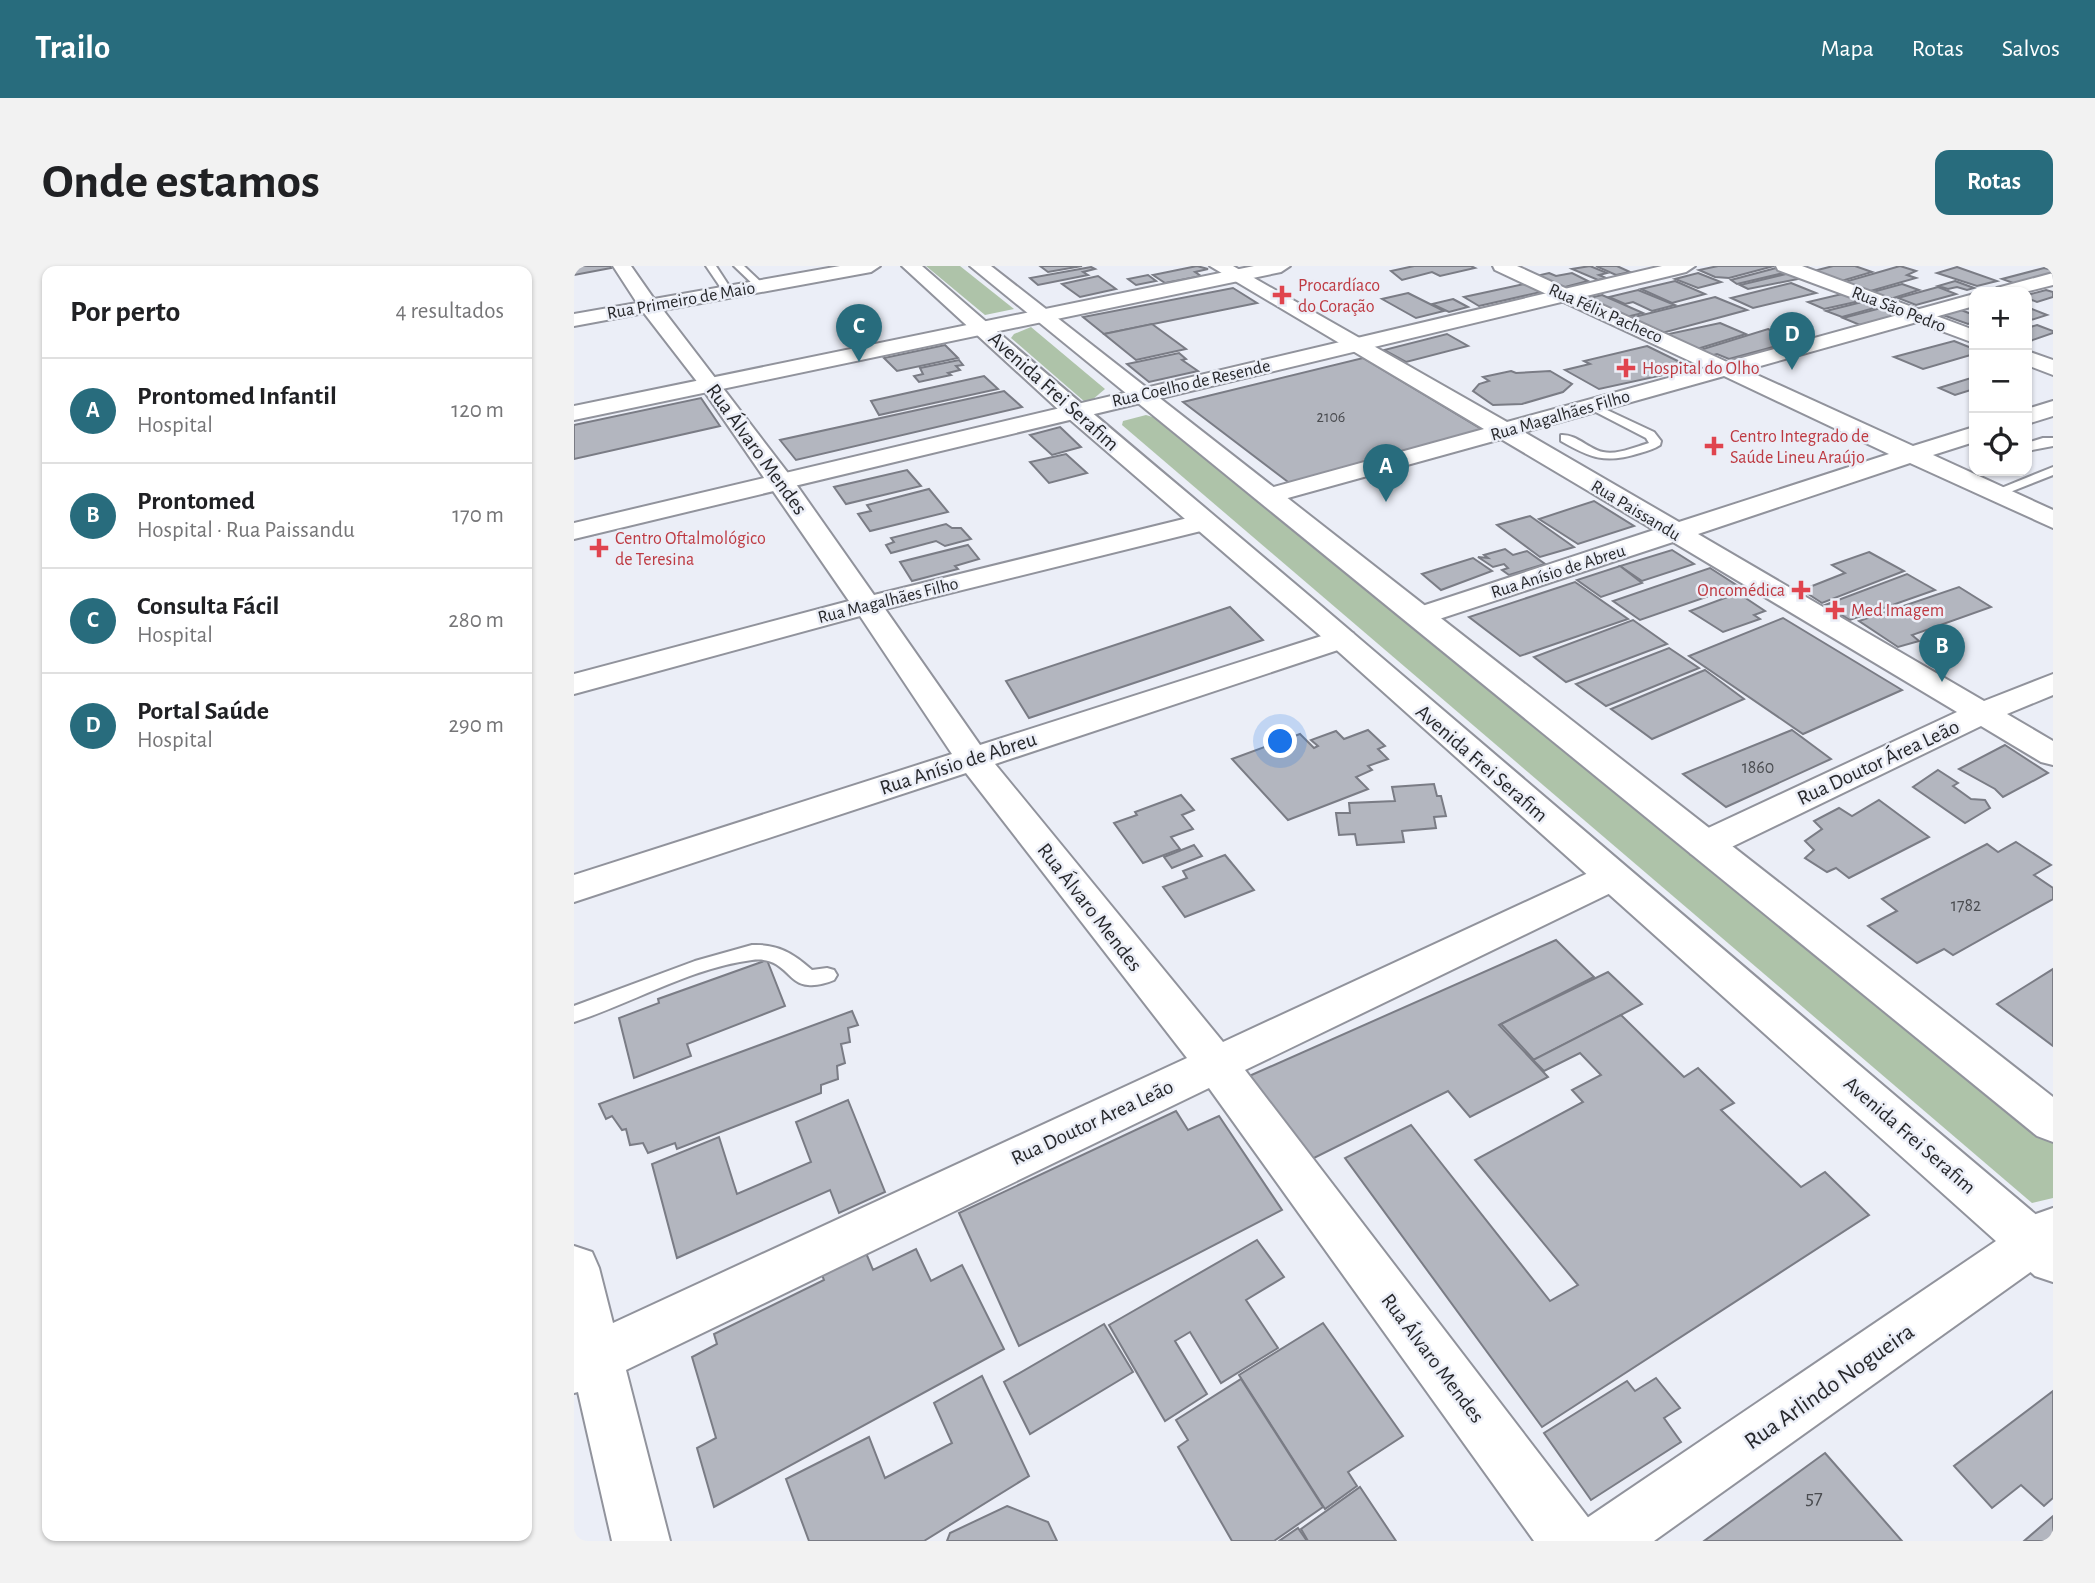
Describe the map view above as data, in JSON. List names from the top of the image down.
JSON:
{
  "streets": {
    "street": [
      "Rua Primeiro de Maio",
      "Rua São Pedro",
      "Rua Félix Pacheco",
      "Rua Coelho de Resende",
      "Avenida Frei Serafim",
      "Rua Magalhães Filho",
      "Rua Álvaro Mendes",
      "Rua Paissandu",
      "Rua Anísio de Abreu",
      "Rua Doutor Área Leão",
      "Rua Doutor Area Leão",
      "Rua Arlindo Nogueira"
    ]
  },
  "crossings": [
    ["Rua Primeiro de Maio", "Rua Álvaro Mendes"],
    ["Rua São Pedro", "Rua Magalhães Filho"],
    ["Rua Félix Pacheco", "Rua Coelho de Resende"],
    ["Rua Félix Pacheco", "Rua Magalhães Filho"],
    ["Rua Félix Pacheco", "Rua Anísio de Abreu"],
    ["Rua Coelho de Resende", "Avenida Frei Serafim"],
    ["Rua Coelho de Resende", "Rua Álvaro Mendes"],
    ["Rua Coelho de Resende", "Rua Paissandu"],
    ["Avenida Frei Serafim", "Rua Magalhães Filho"],
    ["Avenida Frei Serafim", "Rua Anísio de Abreu"],
    ["Avenida Frei Serafim", "Rua Doutor Area Leão"],
    ["Avenida Frei Serafim", "Rua Arlindo Nogueira"],
    ["Rua Magalhães Filho", "Rua Álvaro Mendes"],
    ["Rua Magalhães Filho", "Rua Paissandu"],
    ["Rua Álvaro Mendes", "Rua Anísio de Abreu"],
    ["Rua Álvaro Mendes", "Rua Doutor Area Leão"],
    ["Rua Paissandu", "Rua Anísio de Abreu"],
    ["Rua Paissandu", "Rua Doutor Área Leão"]
  ],
  "places": {
    "health": [
      "Procardíaco do Coração",
      "Hospital do Olho",
      "Centro Integrado de Saúde Lineu Araújo",
      "Centro Oftalmológico de Teresina",
      "Oncomédica",
      "Med Imagem"
    ]
  },
  "house_numbers": [
    "2106",
    "1860",
    "1782",
    "57"
  ],
  "page": {
    "header": "Trailo",
    "nav": ["Mapa", "Rotas", "Salvos"],
    "buttons": "Rotas",
    "title": "Onde estamos",
    "heading": ["Por perto", "4 resultados"],
    "map_buttons": ["+", "−"],
    "pins": [
      "C",
      "D",
      "A",
      "B"
    ],
    "list": [
      {
        "mark": "A",
        "name": "Prontomed Infantil",
        "note": "Hospital",
        "value": "120 m"
      },
      {
        "mark": "B",
        "name": "Prontomed",
        "note": "Hospital · Rua Paissandu",
        "value": "170 m"
      },
      {
        "mark": "C",
        "name": "Consulta Fácil",
        "note": "Hospital",
        "value": "280 m"
      },
      {
        "mark": "D",
        "name": "Portal Saúde",
        "note": "Hospital",
        "value": "290 m"
      }
    ]
  }
}
